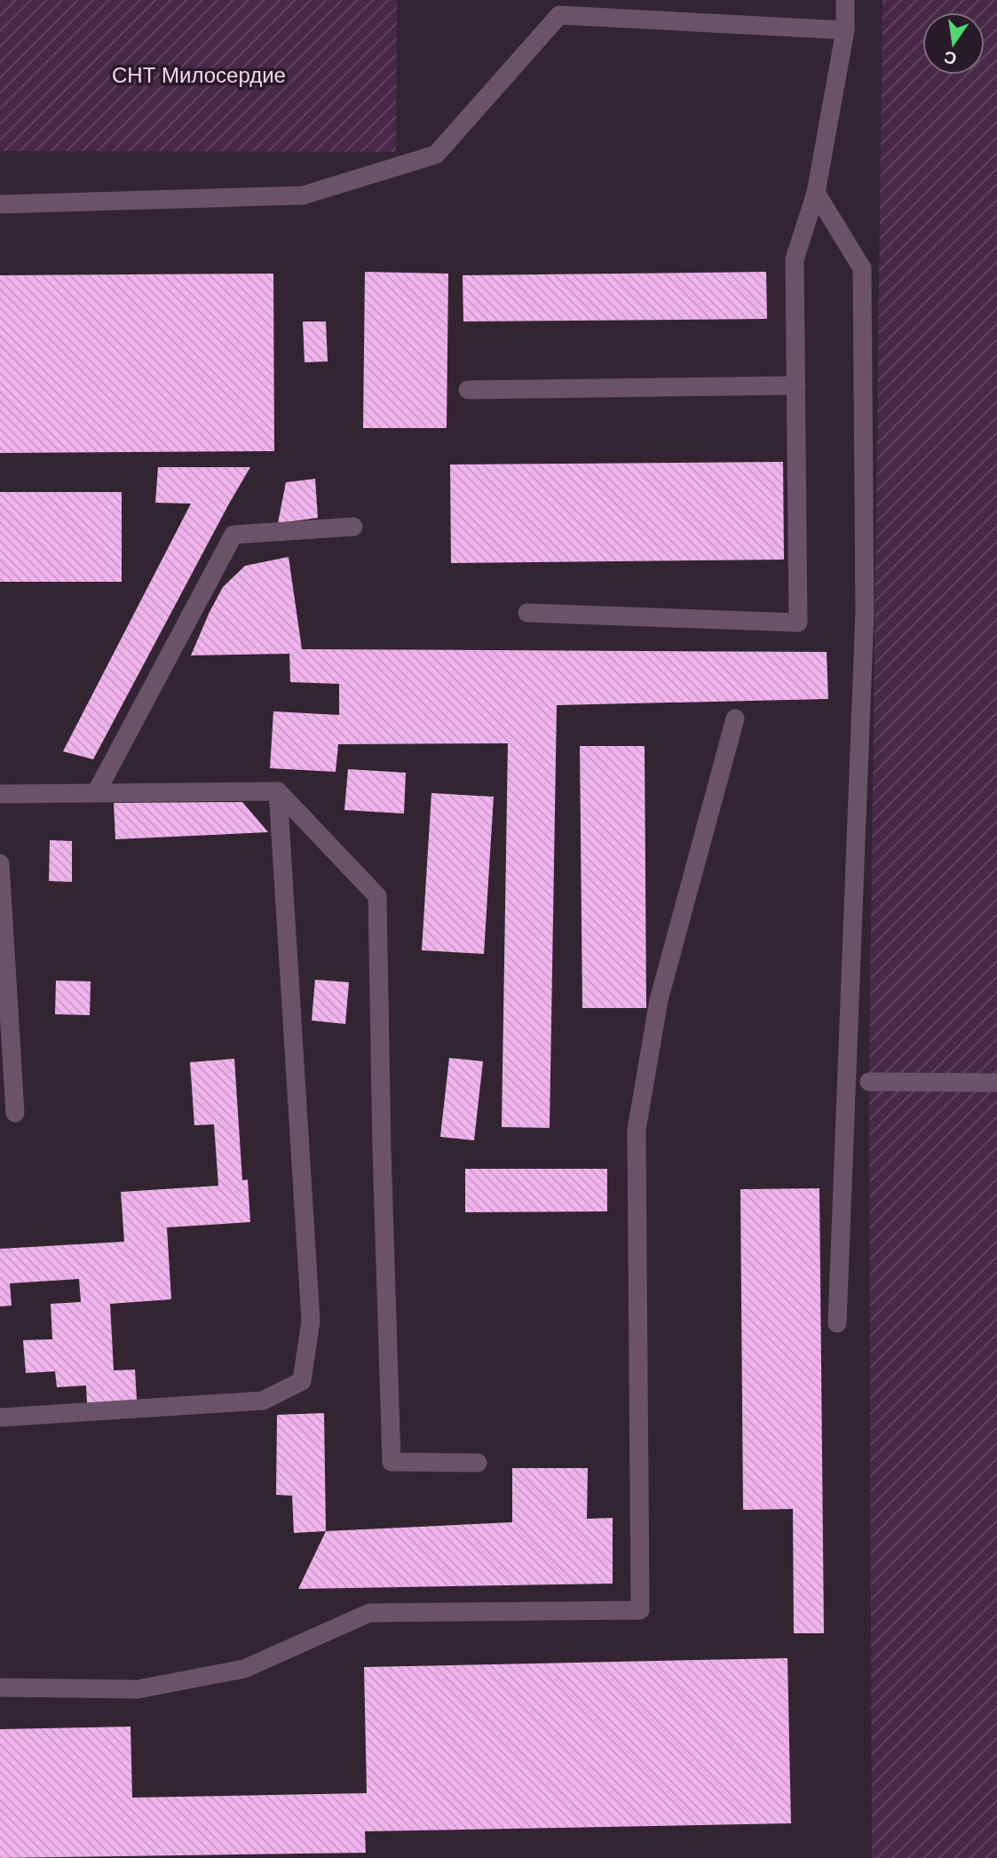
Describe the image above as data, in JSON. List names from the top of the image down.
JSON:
{
  "parks": ["СНТ Милосердие"],
  "north": "bottom"
}
